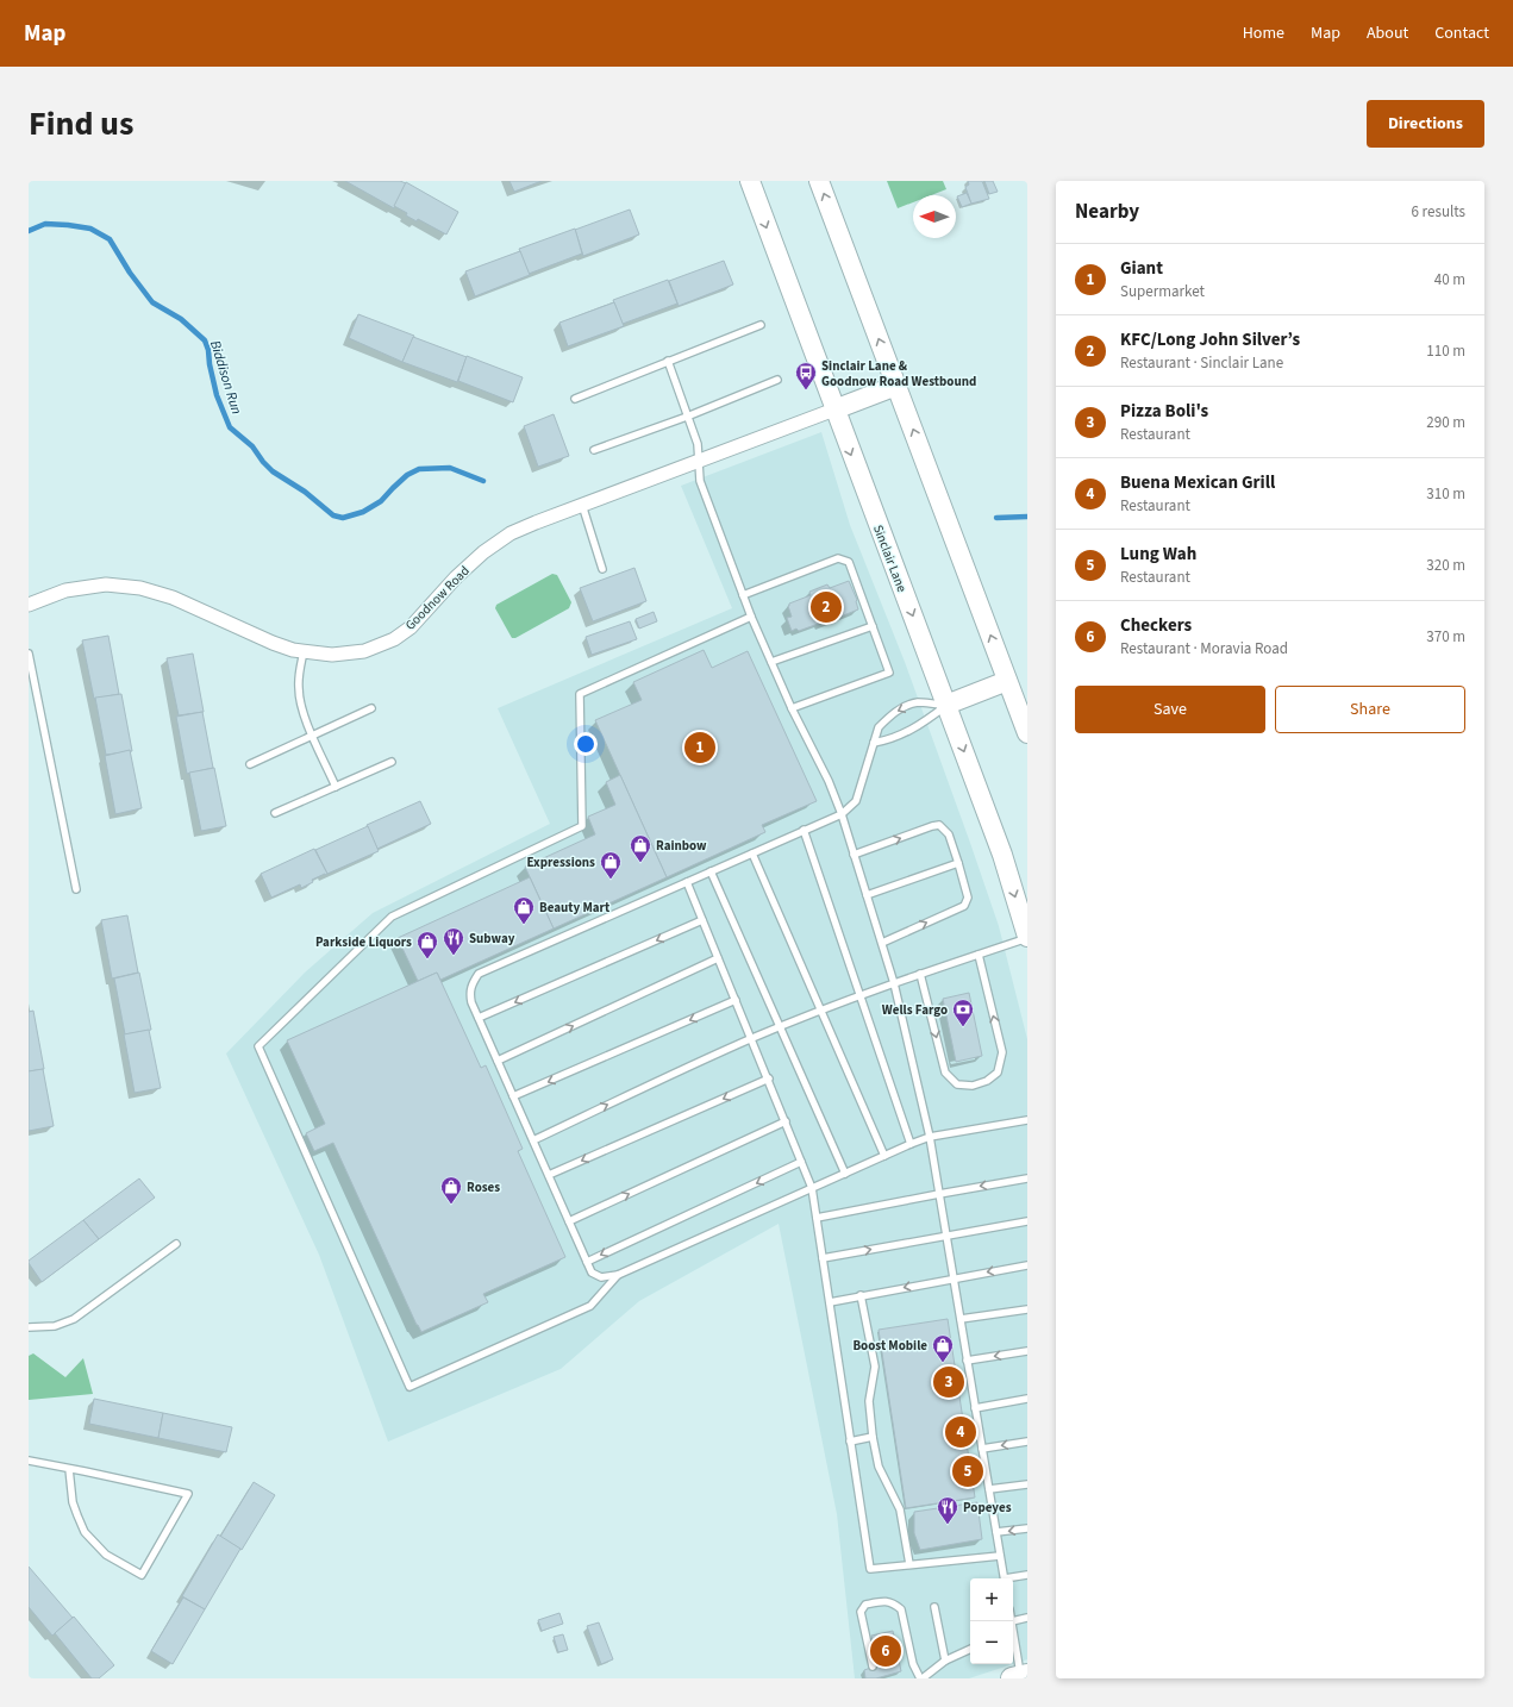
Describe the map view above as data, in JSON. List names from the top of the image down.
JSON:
{
  "streets": {
    "street": ["Sinclair Lane", "Goodnow Road"]
  },
  "crossings": [
    ["Sinclair Lane", "Goodnow Road"]
  ],
  "water": ["Biddison Run"],
  "places": {
    "bus stop": ["Sinclair Lane & Goodnow Road Westbound"],
    "shop": [
      "Rainbow",
      "Expressions",
      "Beauty Mart",
      "Parkside Liquors",
      "Roses",
      "Boost Mobile"
    ],
    "restaurant": ["Subway", "Popeyes"],
    "bank": ["Wells Fargo"]
  },
  "north": "left",
  "page": {
    "header": "Map",
    "nav": [
      "Home",
      "Map",
      "About",
      "Contact"
    ],
    "title": "Find us",
    "buttons": [
      "Directions",
      ["Save", "Share"]
    ],
    "heading": ["Nearby", "6 results"],
    "list": [
      {
        "mark": "1",
        "name": "Giant",
        "note": "Supermarket",
        "value": "40 m"
      },
      {
        "mark": "2",
        "name": "KFC/Long John Silver’s",
        "note": "Restaurant · Sinclair Lane",
        "value": "110 m"
      },
      {
        "mark": "3",
        "name": "Pizza Boli's",
        "note": "Restaurant",
        "value": "290 m"
      },
      {
        "mark": "4",
        "name": "Buena Mexican Grill",
        "note": "Restaurant",
        "value": "310 m"
      },
      {
        "mark": "5",
        "name": "Lung Wah",
        "note": "Restaurant",
        "value": "320 m"
      },
      {
        "mark": "6",
        "name": "Checkers",
        "note": "Restaurant · Moravia Road",
        "value": "370 m"
      }
    ],
    "pins": [
      "2",
      "1",
      "3",
      "4",
      "5",
      "6"
    ],
    "map_buttons": ["+", "−"]
  }
}
